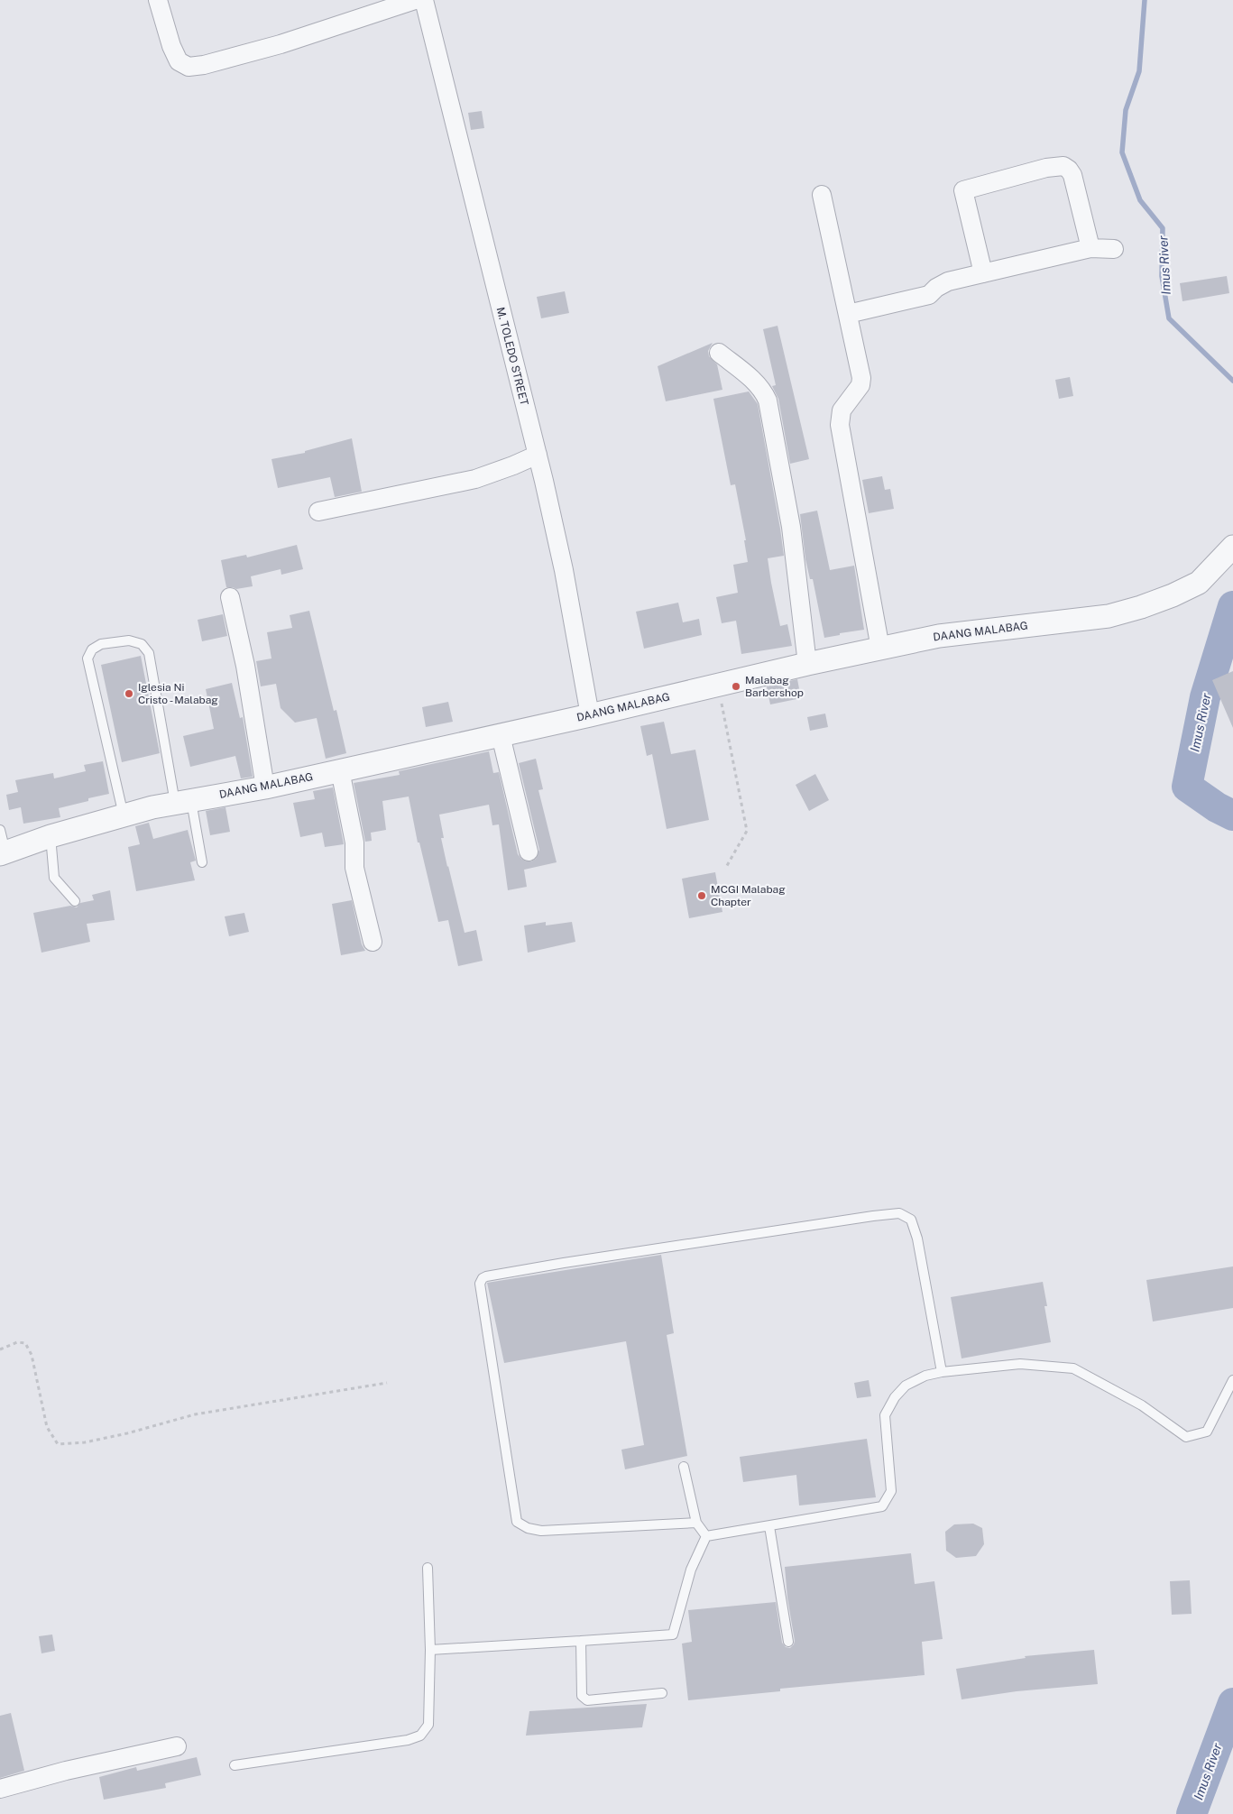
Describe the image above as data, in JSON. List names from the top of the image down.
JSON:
{
  "streets": {
    "street": ["M. TOLEDO STREET", "DAANG MALABAG"]
  },
  "crossings": [
    ["M. TOLEDO STREET", "DAANG MALABAG"]
  ],
  "water": ["Imus River"],
  "places": ["Malabag Barbershop", "Iglesia Ni Cristo - Malabag", "MCGI Malabag Chapter"]
}
